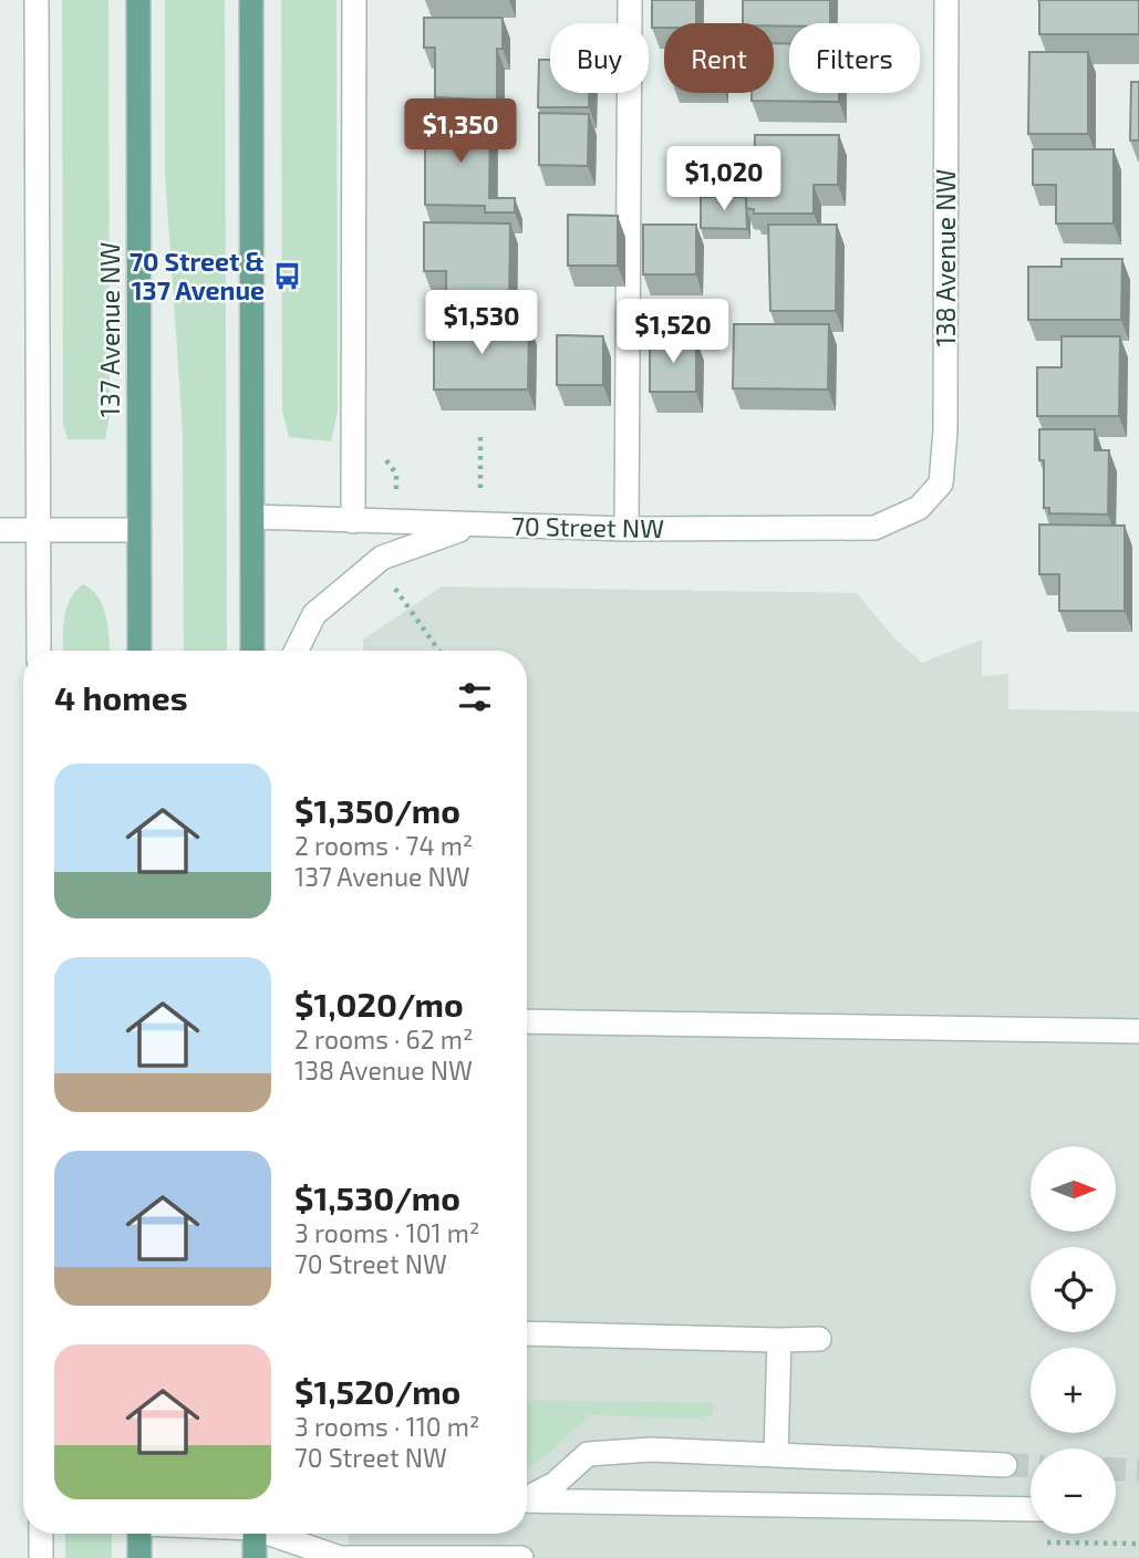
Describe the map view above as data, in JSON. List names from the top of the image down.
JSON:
{
  "streets": {
    "main road": ["137 Avenue NW"],
    "street": ["138 Avenue NW", "70 Street NW"]
  },
  "crossings": [
    ["138 Avenue NW", "70 Street NW"]
  ],
  "places": {
    "bus stop": ["70 Street & 137 Avenue"]
  },
  "north": "right",
  "page": {
    "chip": ["Buy", "Rent", "Filters"],
    "price": [
      "$1,350",
      "$1,020",
      "$1,530",
      "$1,520"
    ],
    "heading": "4 homes",
    "list": [
      {
        "name": "$1,350/mo",
        "note": "2 rooms · 74 m² · 137 Avenue NW"
      },
      {
        "name": "$1,020/mo",
        "note": "2 rooms · 62 m² · 138 Avenue NW"
      },
      {
        "name": "$1,530/mo",
        "note": "3 rooms · 101 m² · 70 Street NW"
      },
      {
        "name": "$1,520/mo",
        "note": "3 rooms · 110 m² · 70 Street NW"
      }
    ],
    "map_buttons": ["+", "−"]
  }
}
